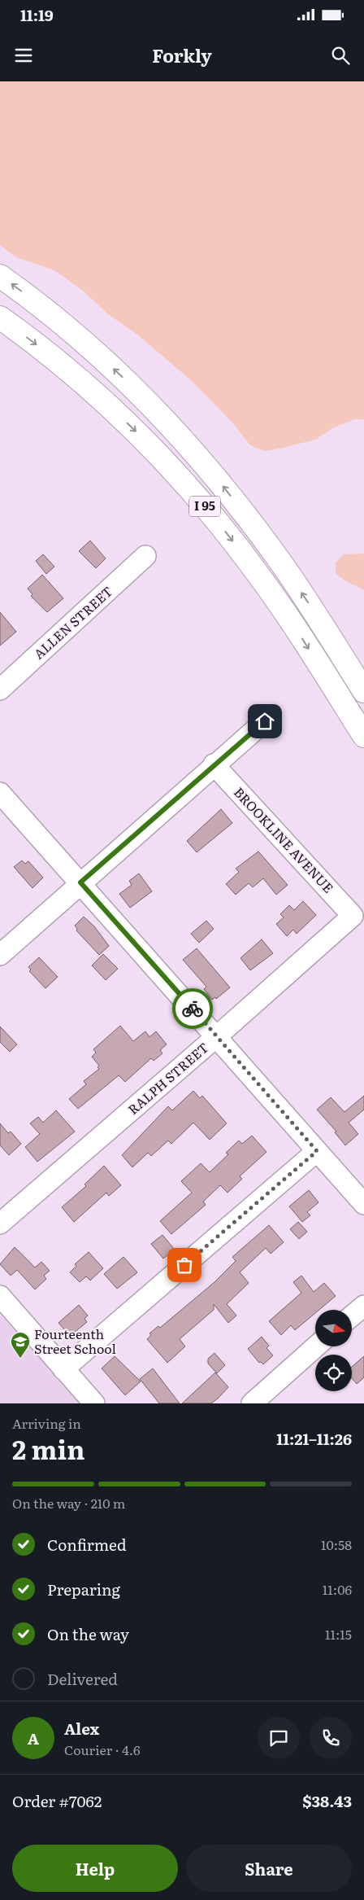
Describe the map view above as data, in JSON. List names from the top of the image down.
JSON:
{
  "streets": {
    "highway": ["I 95"],
    "street": ["ALLEN STREET", "BROOKLINE AVENUE", "RALPH STREET"]
  },
  "crossings": [
    ["BROOKLINE AVENUE", "RALPH STREET"]
  ],
  "places": {
    "school or university": ["Fourteenth Street School"]
  },
  "north": "right",
  "page": {
    "status": "11:19",
    "header": "Forkly",
    "heading": ["2 min", "Arriving in", "11:21–11:26"],
    "panel": [
      "Alex",
      "Courier · 4.6",
      "Order #7062",
      "$38.43"
    ],
    "bar": "On the way · 210 m",
    "list": [
      ["Confirmed", "10:58"],
      ["Preparing", "11:06"],
      ["On the way", "11:15"],
      "Delivered"
    ],
    "round": "A",
    "buttons": ["Help", "Share"]
  }
}
